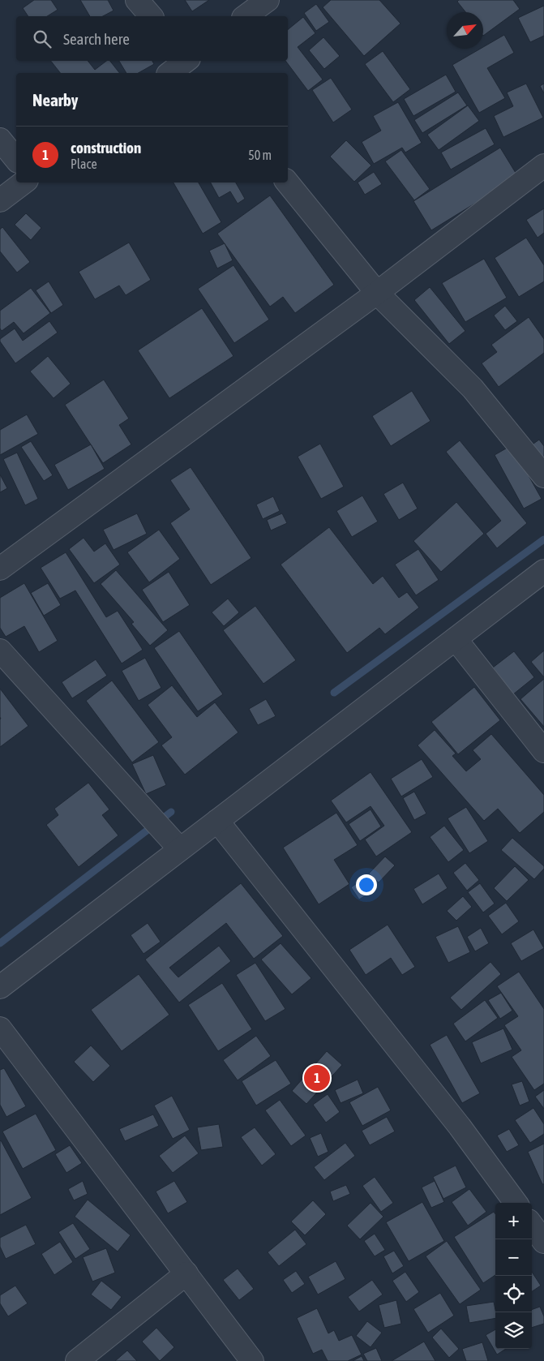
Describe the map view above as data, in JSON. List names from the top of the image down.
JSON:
{
  "north": "top right",
  "page": {
    "search": "Search here",
    "heading": "Nearby",
    "list": [
      {
        "mark": "1",
        "name": "construction",
        "note": "Place",
        "value": "50 m"
      }
    ],
    "pins": "1",
    "map_buttons": ["+", "−"]
  }
}
